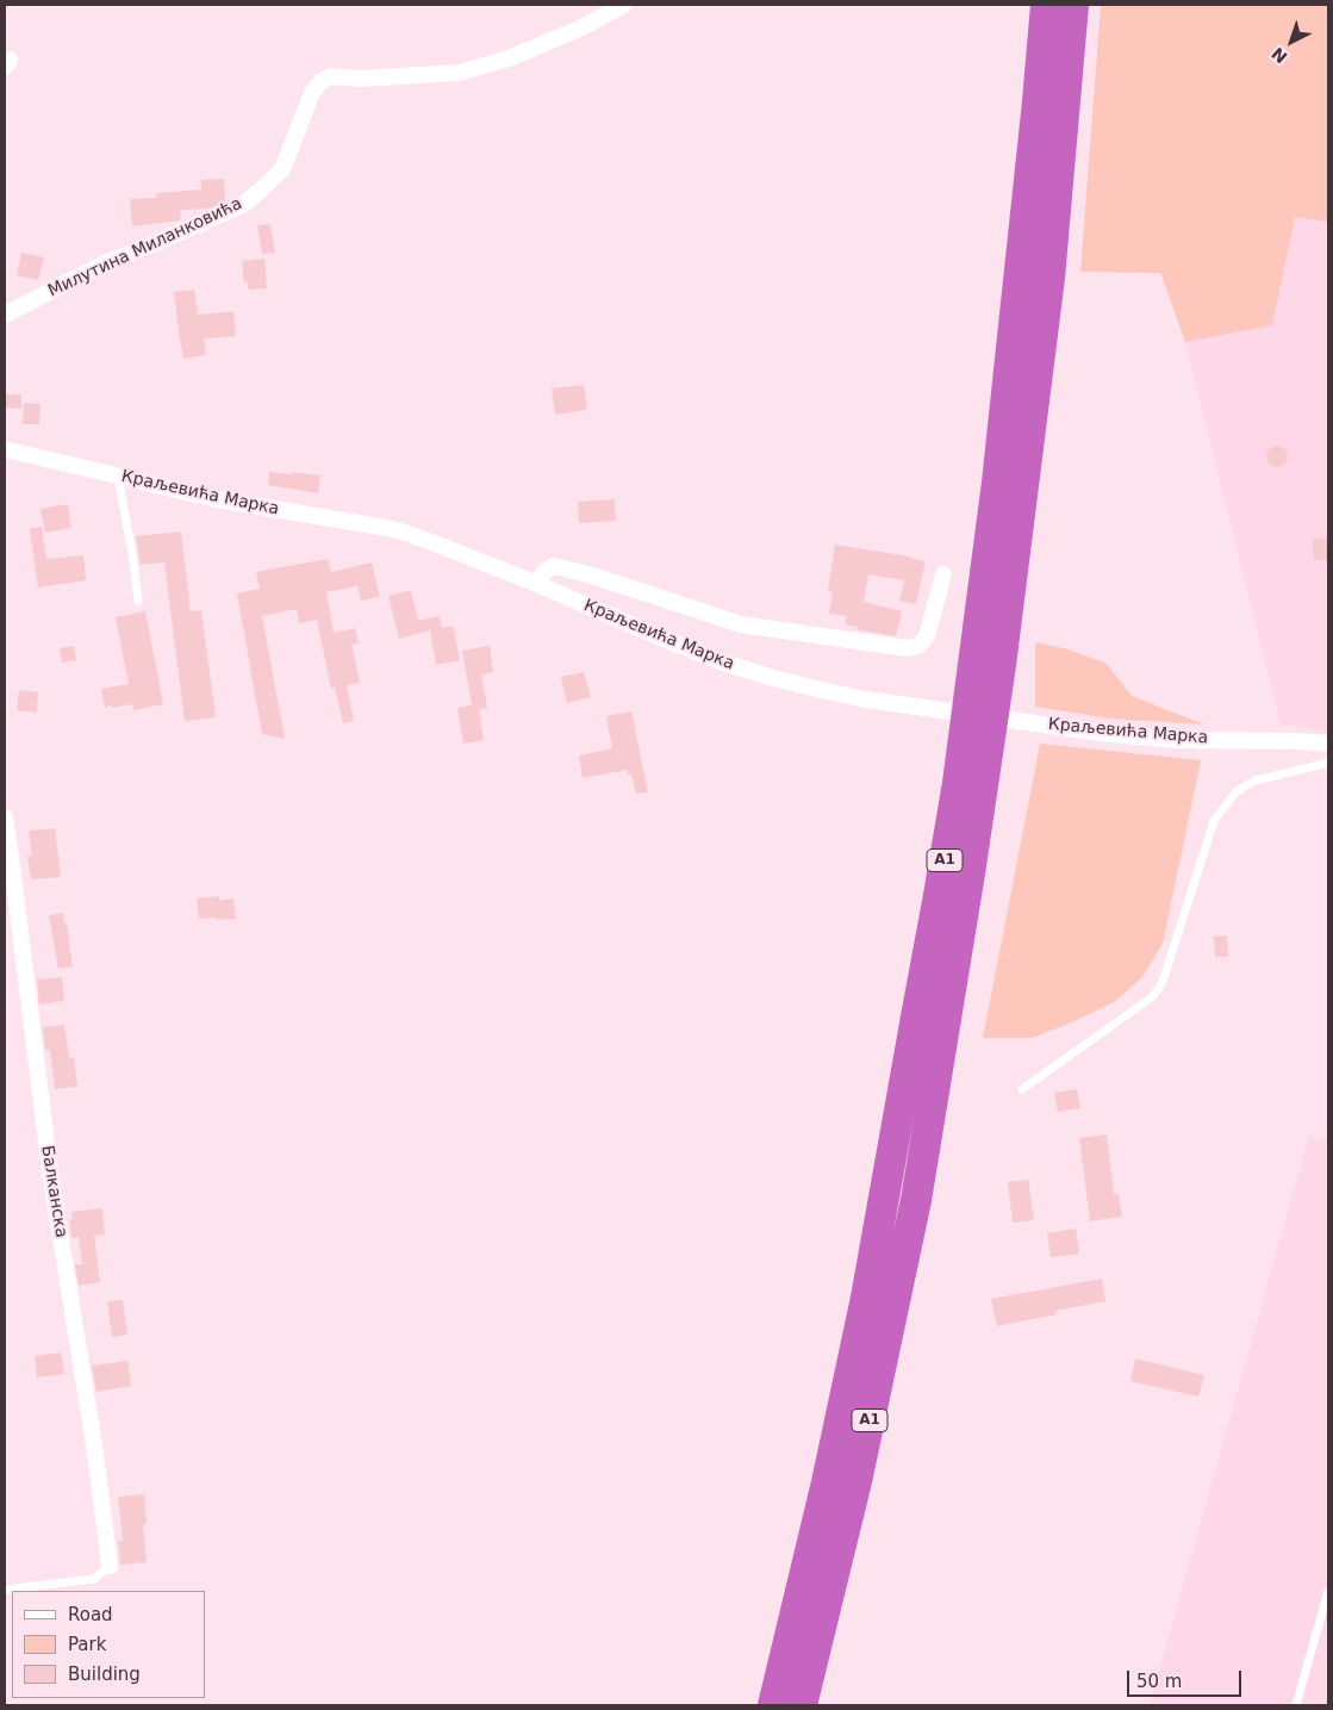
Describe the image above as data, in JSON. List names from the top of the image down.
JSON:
{
  "streets": {
    "highway": ["A1"],
    "street": ["Милутина Миланковића", "Краљевића Марка", "Балканска"]
  },
  "legend": ["Road", "Park", "Building"],
  "scale_bar": "50 m",
  "north": "bottom left"
}
